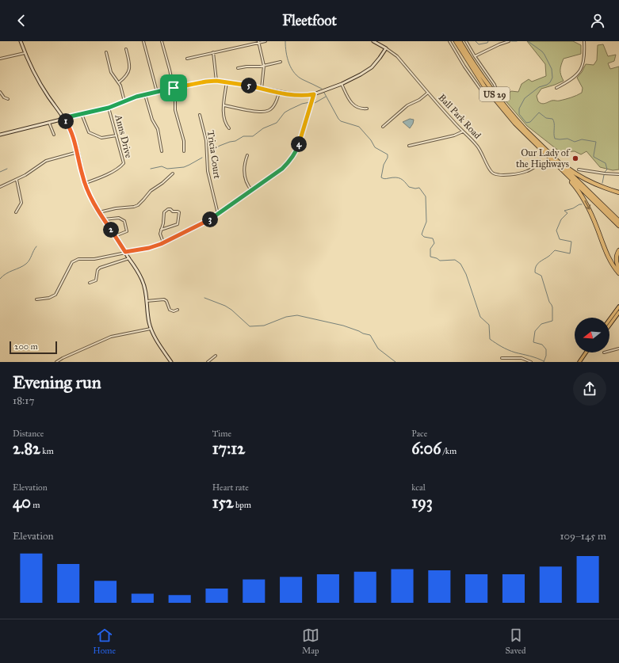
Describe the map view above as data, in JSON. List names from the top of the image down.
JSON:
{
  "streets": {
    "highway": ["US 29"],
    "street": ["Ball Park Road", "Anns Drive", "Tricia Court"]
  },
  "places": ["Our Lady of the Highways"],
  "scale_bar": "200 m",
  "north": "left",
  "page": {
    "header": "Fleetfoot",
    "pins": [
      "5",
      "1",
      "4",
      "3",
      "2"
    ],
    "scale": "200 m",
    "heading": ["Evening run", "18:17"],
    "stats": [
      ["Distance", "2.82 km"],
      ["Time", "17:12"],
      ["Pace", "6:06 /km"],
      ["Elevation", "40 m"],
      ["Heart rate", "152 bpm"],
      ["kcal", "193"]
    ],
    "chart": ["Elevation", "109–145 m"],
    "tabs": ["Home", "Map", "Saved"]
  }
}
